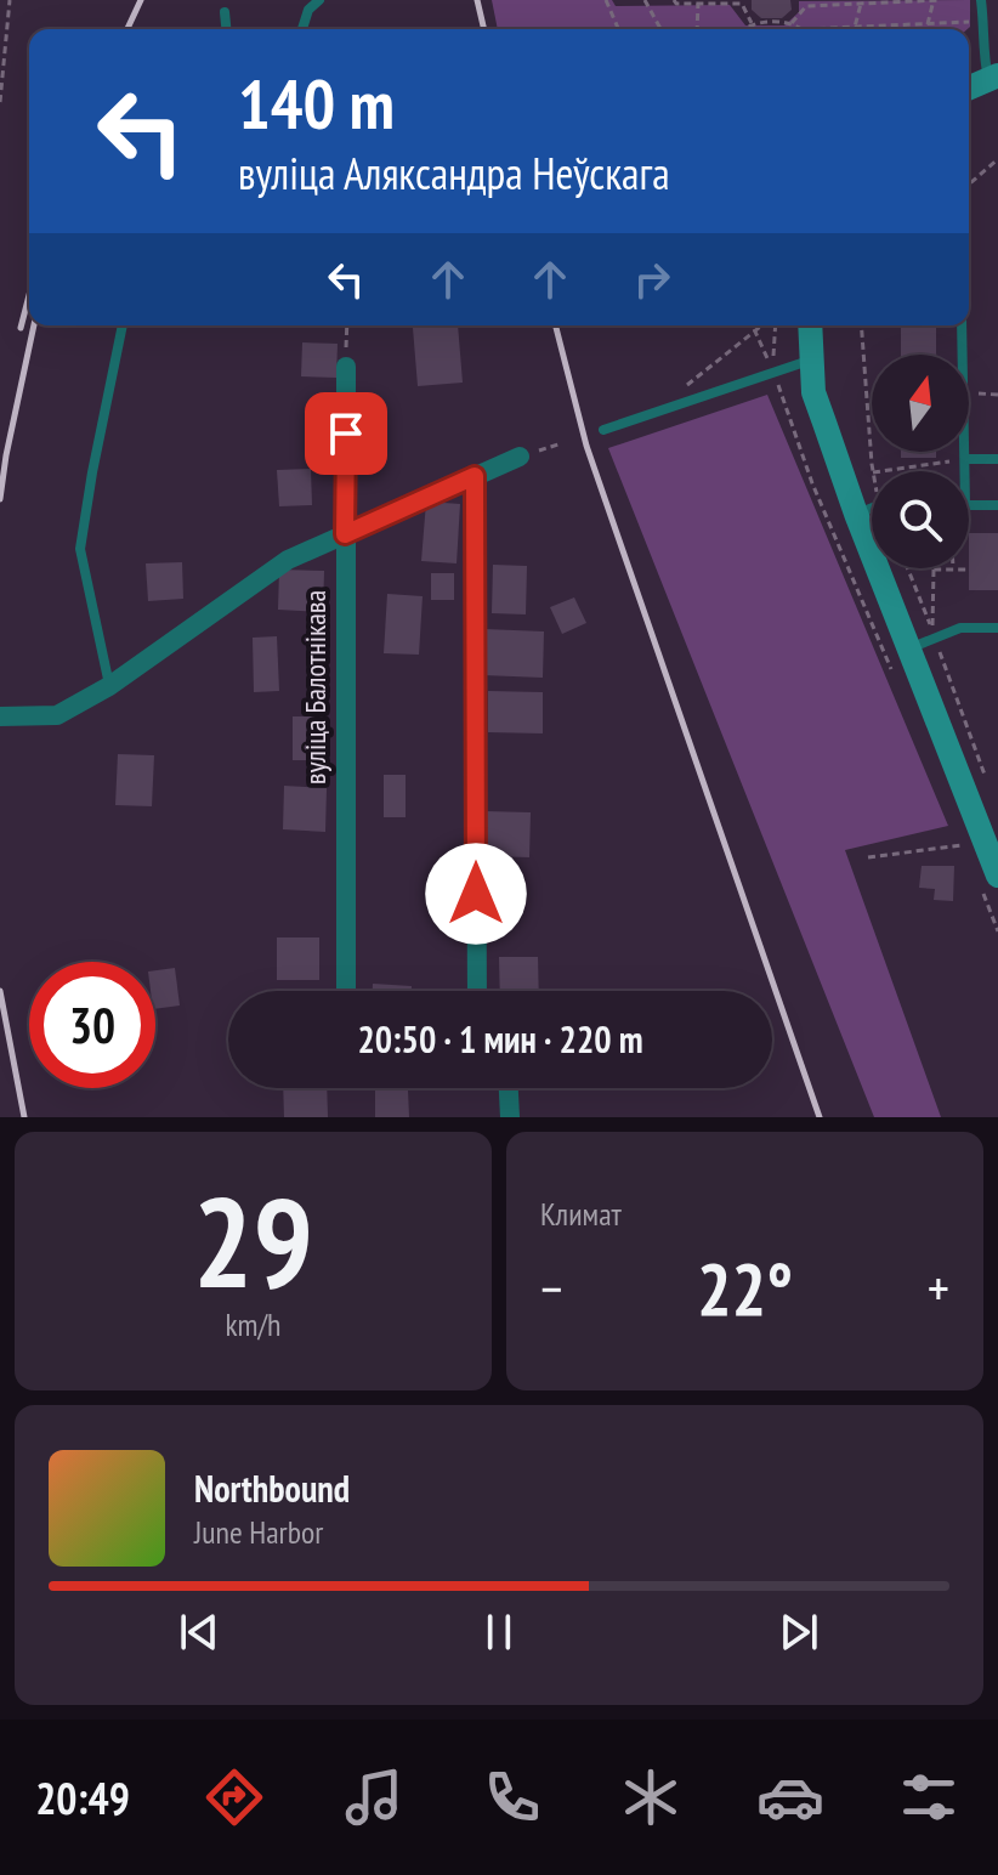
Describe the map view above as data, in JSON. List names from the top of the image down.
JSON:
{
  "streets": {
    "street": ["вуліца Балотнікава"]
  },
  "north": "top",
  "page": {
    "turn": ["140 m", "вуліца Аляксандра Неўскага"],
    "limit": "30",
    "trip": "20:50 · 1 мин · 220 m",
    "tile": [
      ["29", "km/h"],
      "Климат"
    ],
    "heat": ["−", "22°", "+"],
    "song": ["Northbound", "June Harbor"],
    "tabs": "20:49"
  }
}
